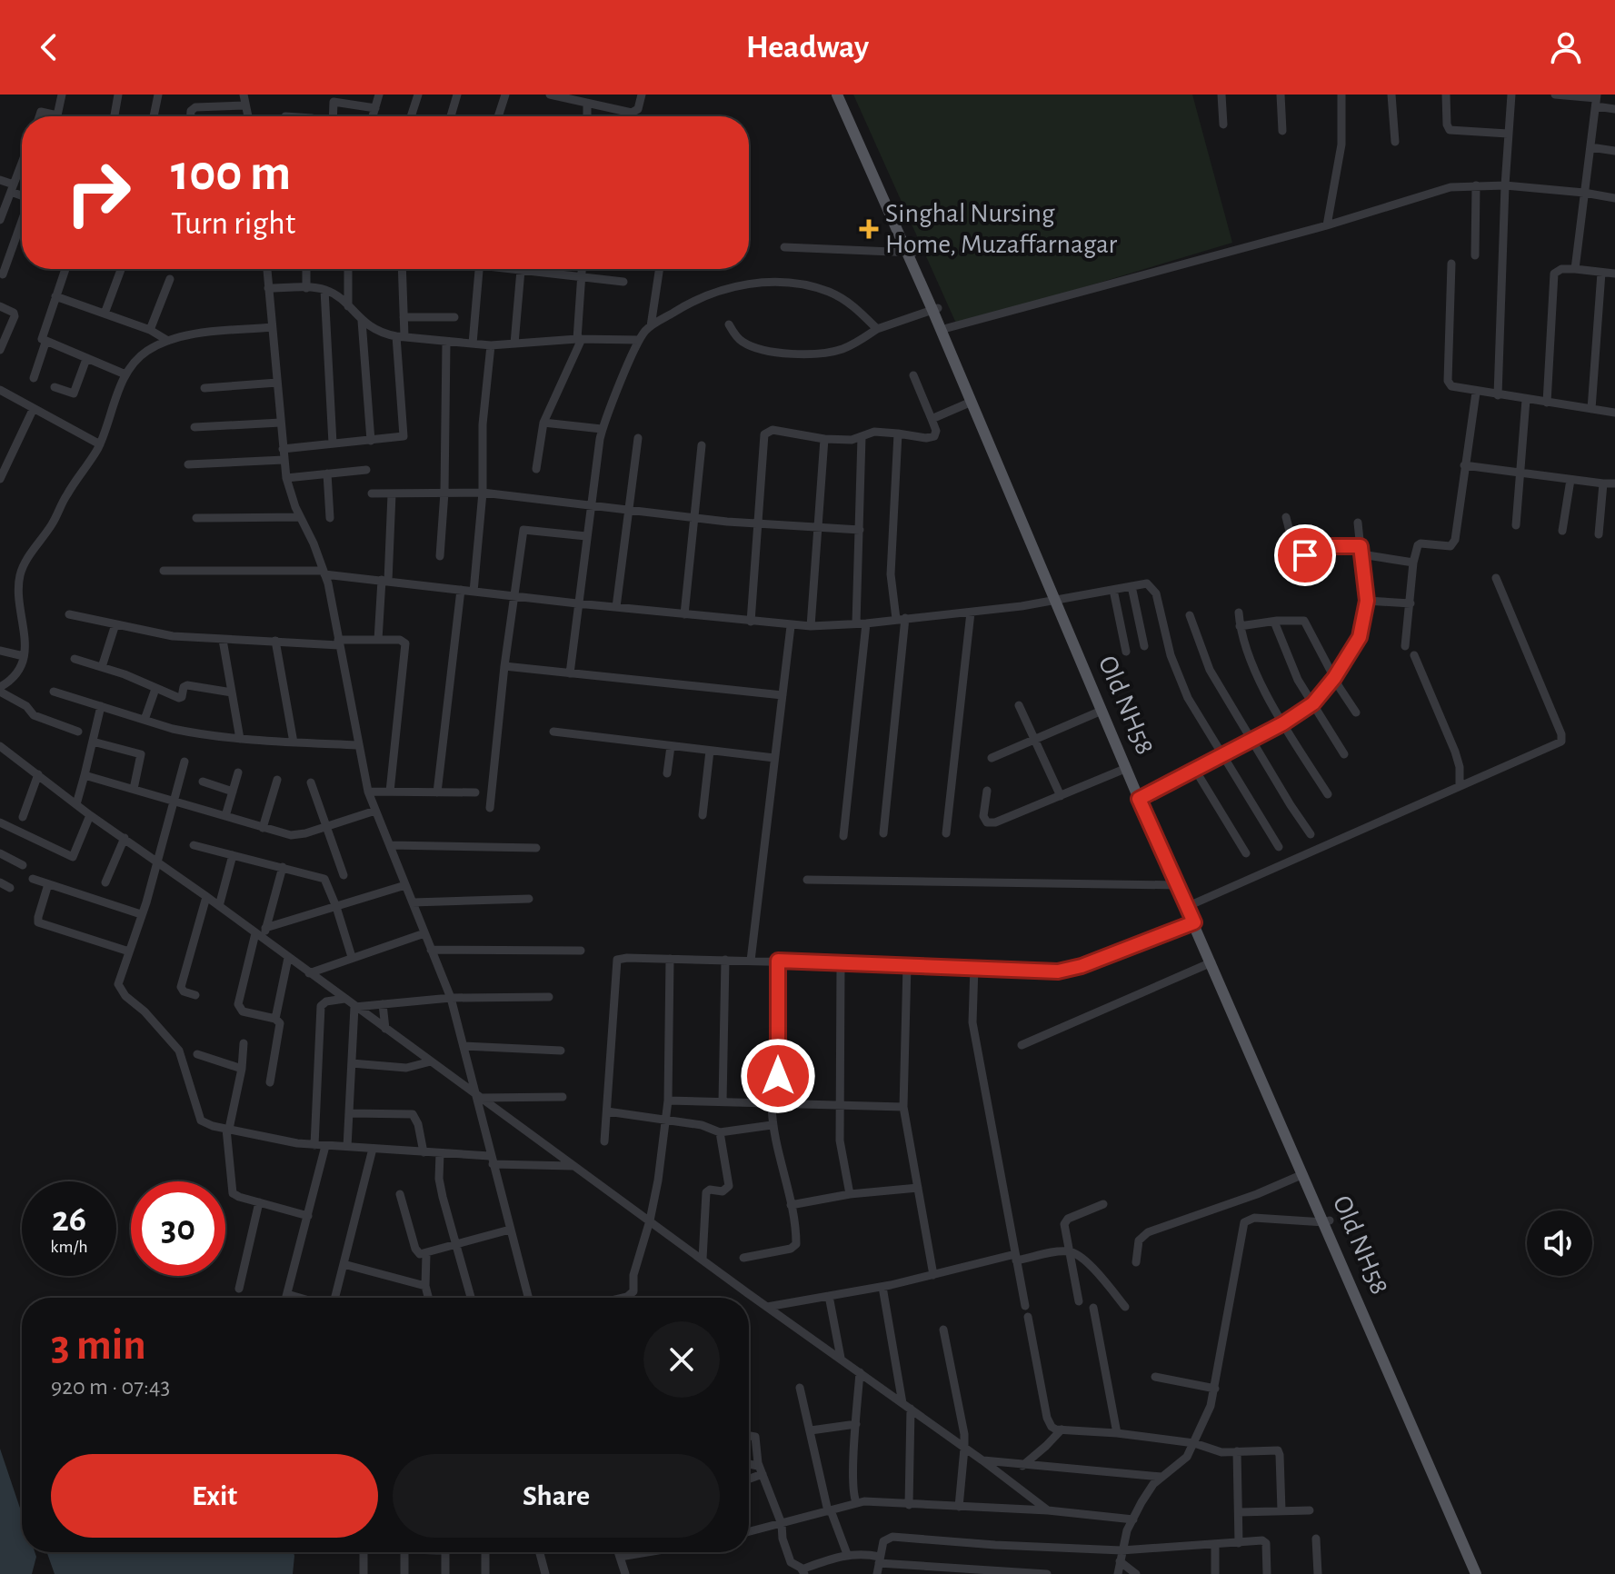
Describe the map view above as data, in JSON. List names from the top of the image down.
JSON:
{
  "streets": {
    "main road": ["Old NH58"]
  },
  "places": {
    "health": ["Singhal Nursing Home, Muzaffarnagar"]
  },
  "page": {
    "header": "Headway",
    "turn": ["100 m", "Turn right"],
    "speed": "26 km/h",
    "limit": "30",
    "heading": ["3 min", "920 m · 07:43"],
    "buttons": ["Exit", "Share"]
  }
}
